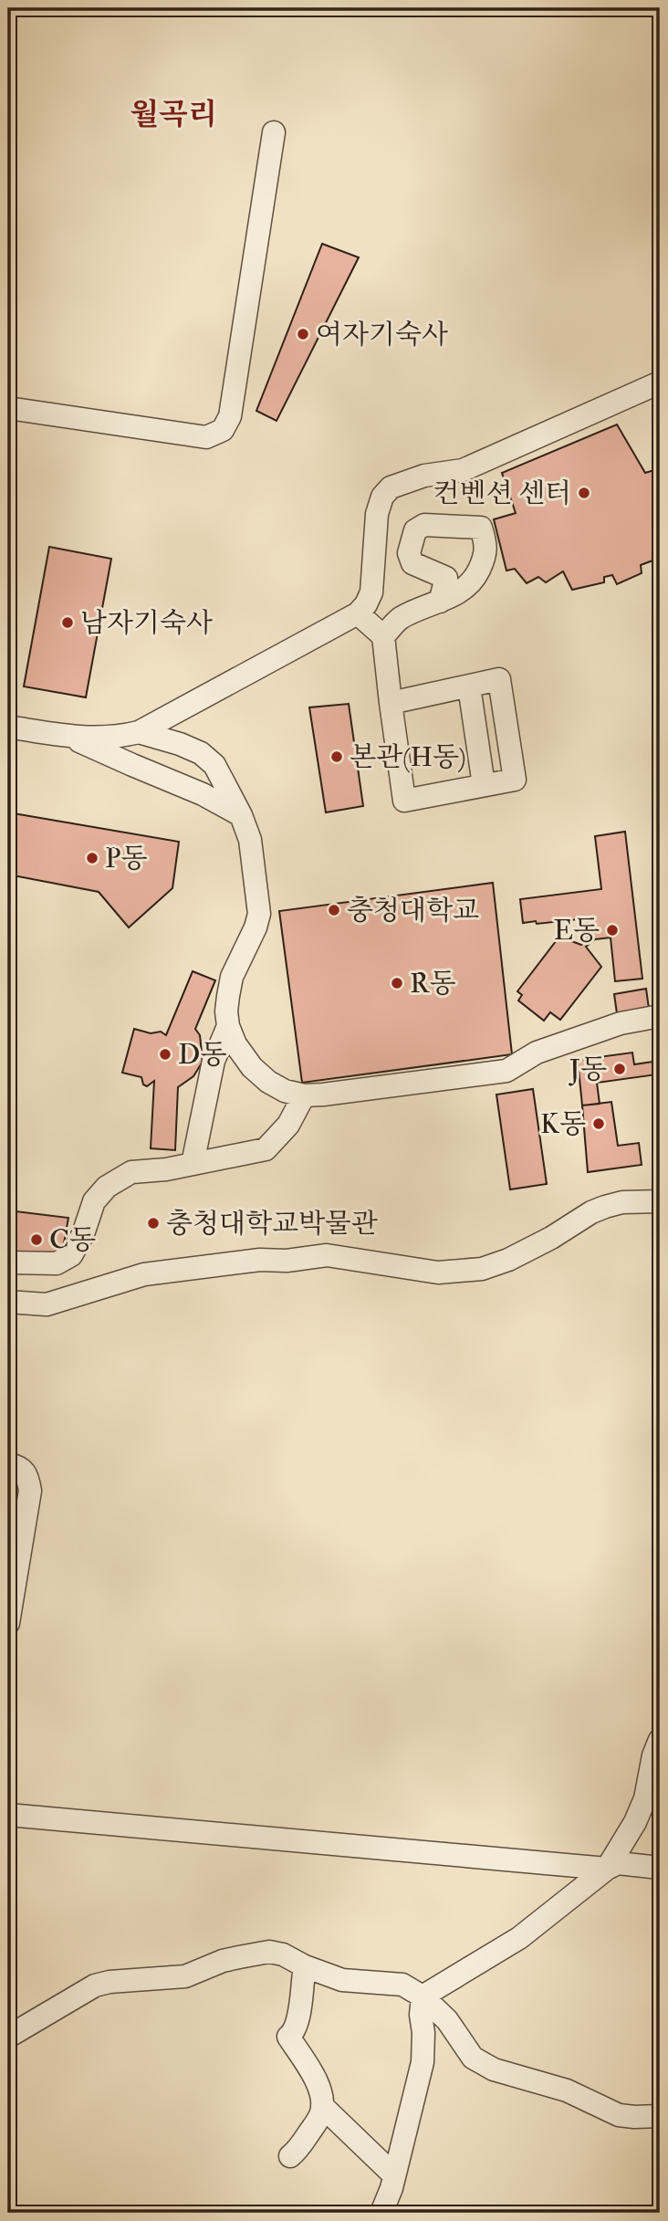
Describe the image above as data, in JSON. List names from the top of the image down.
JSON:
{
  "districts": ["월곡리"],
  "places": [
    "여자기숙사",
    "컨벤션 센터",
    "남자기숙사",
    "본관(H동)",
    "P동",
    "충청대학교",
    "E동",
    "R동",
    "D동",
    "J동",
    "K동",
    "충청대학교박물관",
    "C동"
  ]
}
